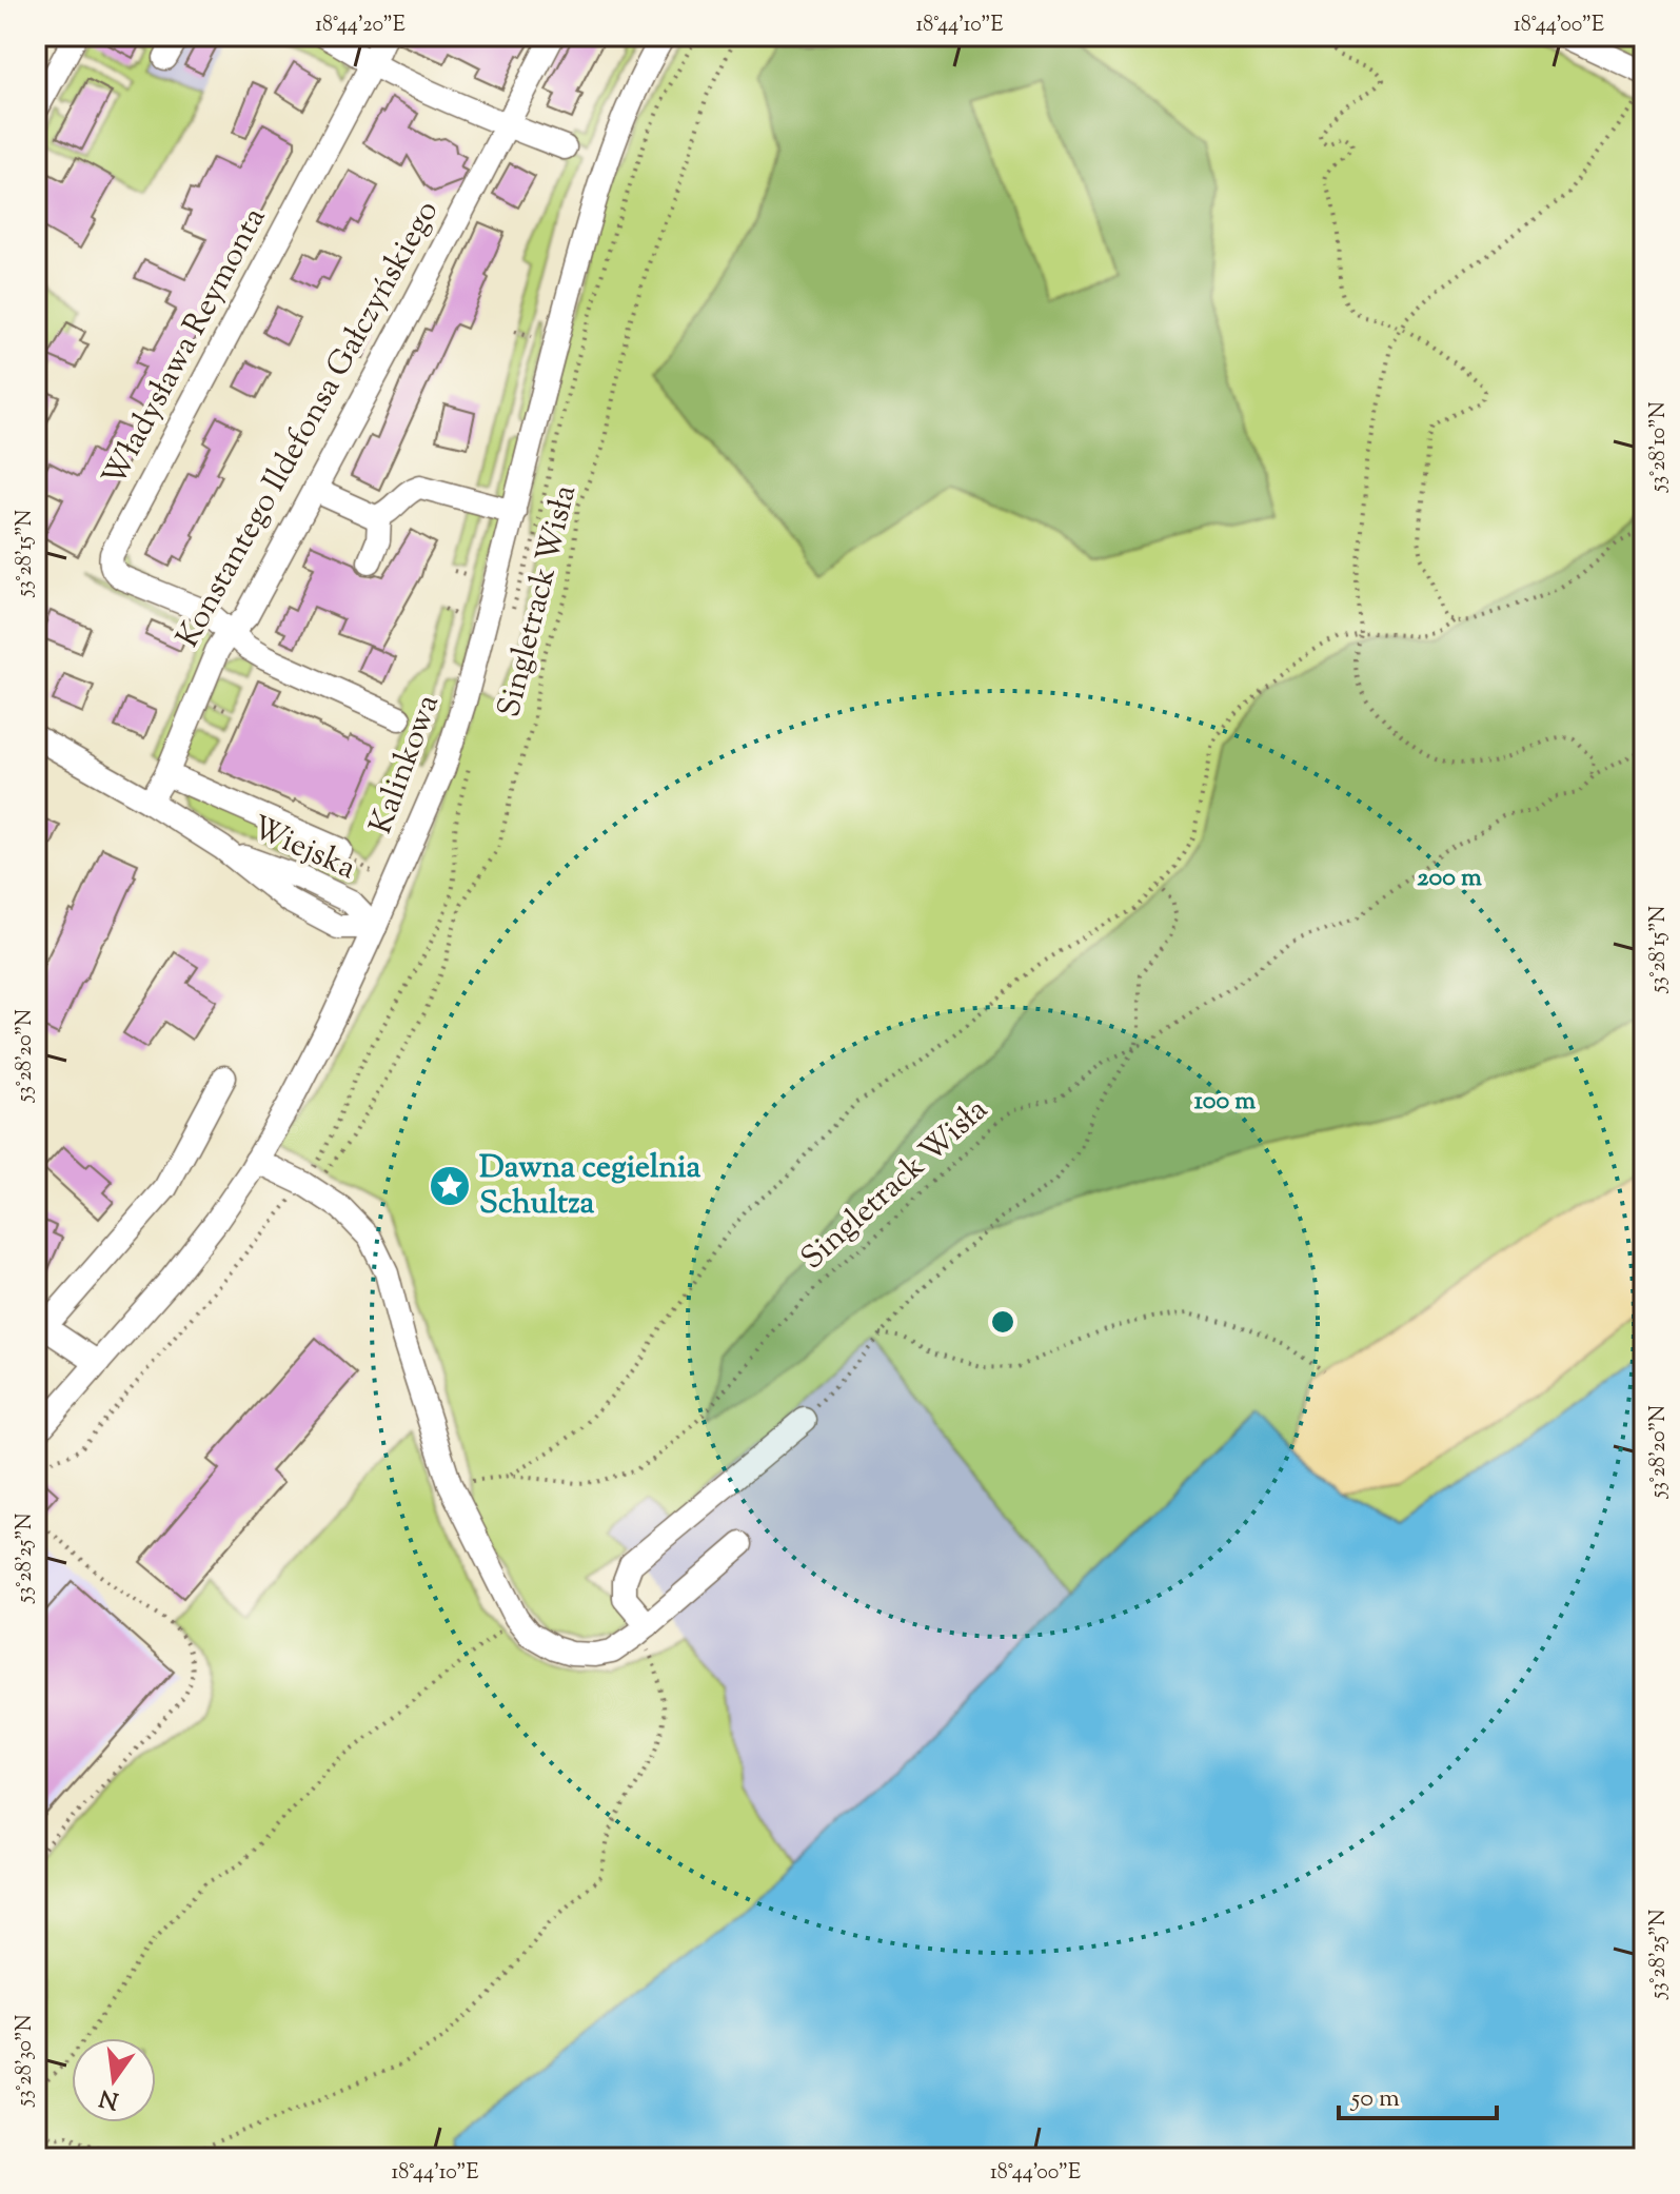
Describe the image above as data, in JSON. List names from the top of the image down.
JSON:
{
  "streets": {
    "street": [
      "Władysława Reymonta",
      "Konstantego Ildefonsa Gałczyńskiego",
      "Kalinkowa",
      "Wiejska"
    ],
    "path": ["Singletrack Wisła"]
  },
  "crossings": [
    ["Władysława Reymonta", "Konstantego Ildefonsa Gałczyńskiego"],
    ["Konstantego Ildefonsa Gałczyńskiego", "Wiejska"],
    ["Kalinkowa", "Wiejska"]
  ],
  "places": {
    "place": ["Dawna cegielnia Schultza"]
  },
  "scale_bar": "50 m",
  "north": "bottom",
  "coordinates": [
    "18°44'20\"E",
    "18°44'10\"E",
    "18°44'00\"E",
    "53°28'10\"N",
    "53°28'15\"N",
    "53°28'20\"N",
    "53°28'25\"N",
    "53°28'30\"N"
  ],
  "rings": ["200 m", "100 m"]
}
